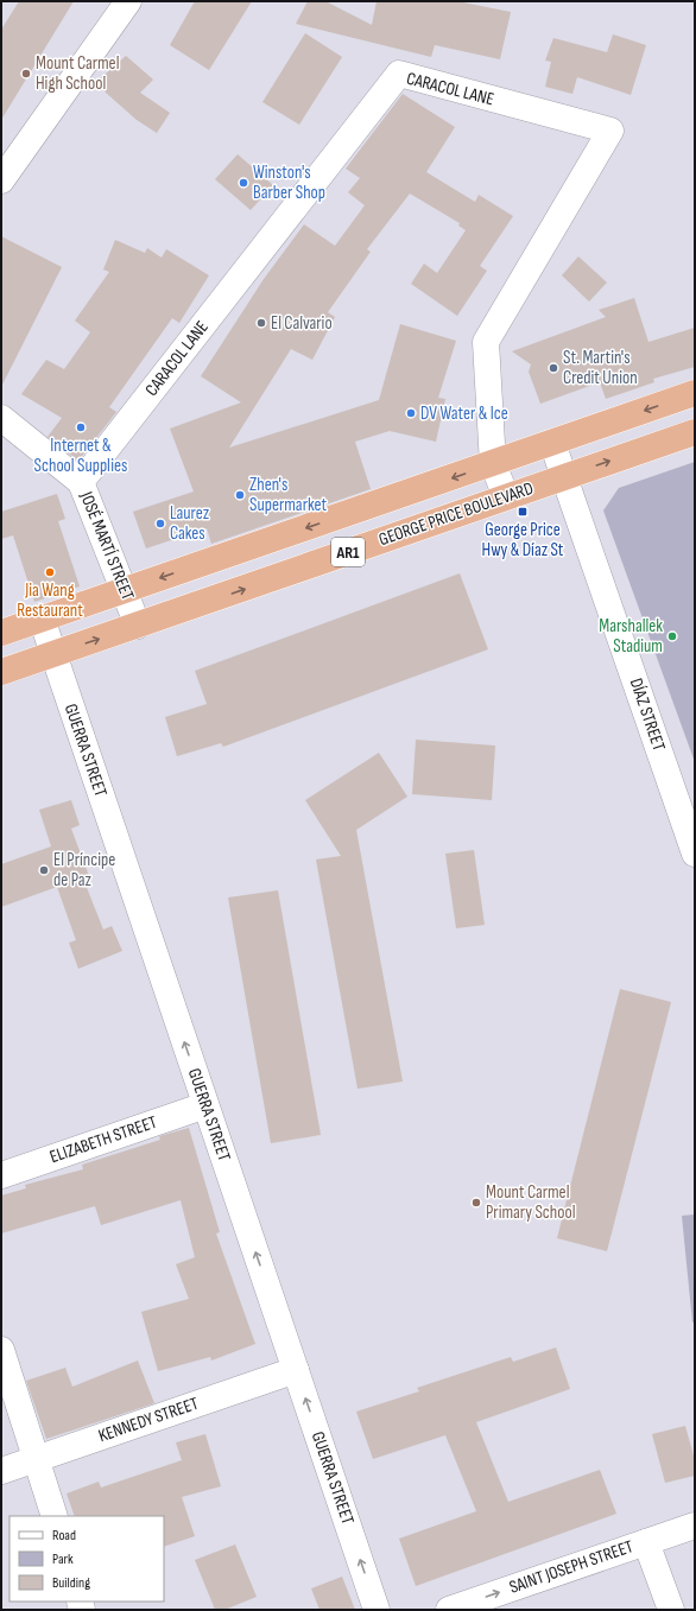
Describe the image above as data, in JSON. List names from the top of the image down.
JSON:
{
  "streets": {
    "highway": ["GEORGE PRICE BOULEVARD", "AR1"],
    "street": [
      "CARACOL LANE",
      "JOSÉ MARTÍ STREET",
      "DÍAZ STREET",
      "GUERRA STREET",
      "ELIZABETH STREET",
      "KENNEDY STREET",
      "SAINT JOSEPH STREET"
    ]
  },
  "crossings": [
    ["CARACOL LANE", "GEORGE PRICE BOULEVARD"],
    ["CARACOL LANE", "JOSÉ MARTÍ STREET"],
    ["GEORGE PRICE BOULEVARD", "JOSÉ MARTÍ STREET"],
    ["GEORGE PRICE BOULEVARD", "DÍAZ STREET"],
    ["GEORGE PRICE BOULEVARD", "GUERRA STREET"],
    ["GUERRA STREET", "ELIZABETH STREET"],
    ["GUERRA STREET", "KENNEDY STREET"]
  ],
  "one_way": ["GUERRA STREET", "SAINT JOSEPH STREET"],
  "places": {
    "other": [
      "Mount Carmel High School",
      "Winston's Barber Shop",
      "El Calvario",
      "St. Martin's Credit Union",
      "DV Water & Ice",
      "Internet & School Supplies",
      "Zhen's Supermarket",
      "Laurez Cakes",
      "Jia Wang Restaurant",
      "Marshallek Stadium",
      "El Príncipe de Paz",
      "Mount Carmel Primary School"
    ],
    "transit": ["George Price Hwy & Díaz St"]
  },
  "legend": ["Road", "Park", "Building"]
}
